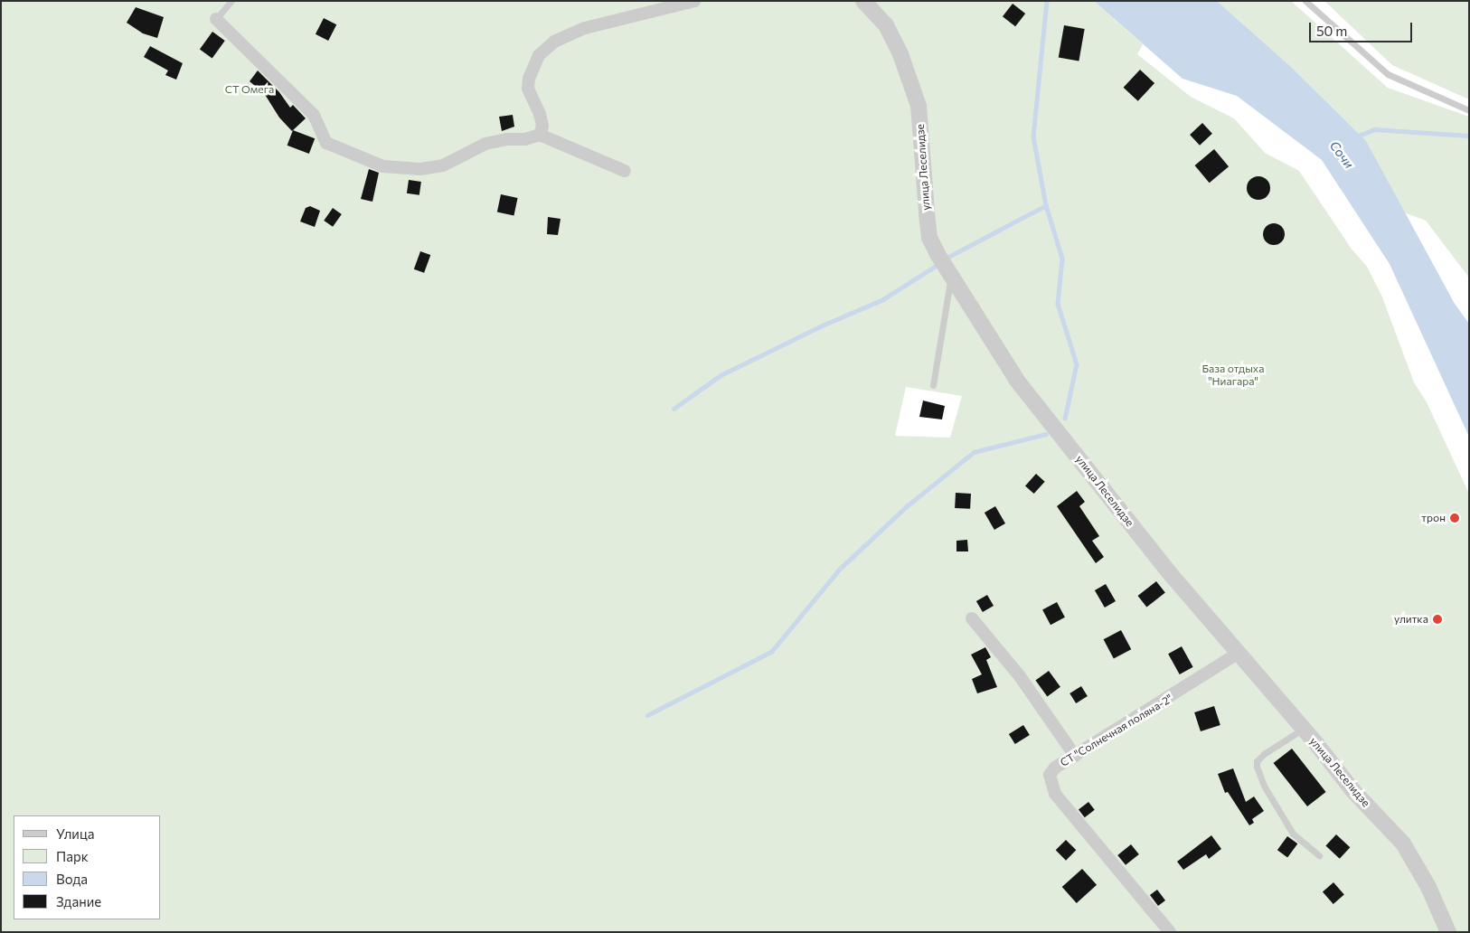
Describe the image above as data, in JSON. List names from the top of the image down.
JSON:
{
  "streets": {
    "street": ["улица Леселидзе", "СТ \"Солнечная поляна-2\""]
  },
  "crossings": [
    ["улица Леселидзе", "СТ \"Солнечная поляна-2\""]
  ],
  "water": ["Сочи"],
  "parks": ["СТ Омега", "База отдыха \"Ниагара\""],
  "places": ["трон", "улитка"],
  "legend": [
    "Улица",
    "Парк",
    "Вода",
    "Здание"
  ],
  "scale_bar": "50 m"
}
